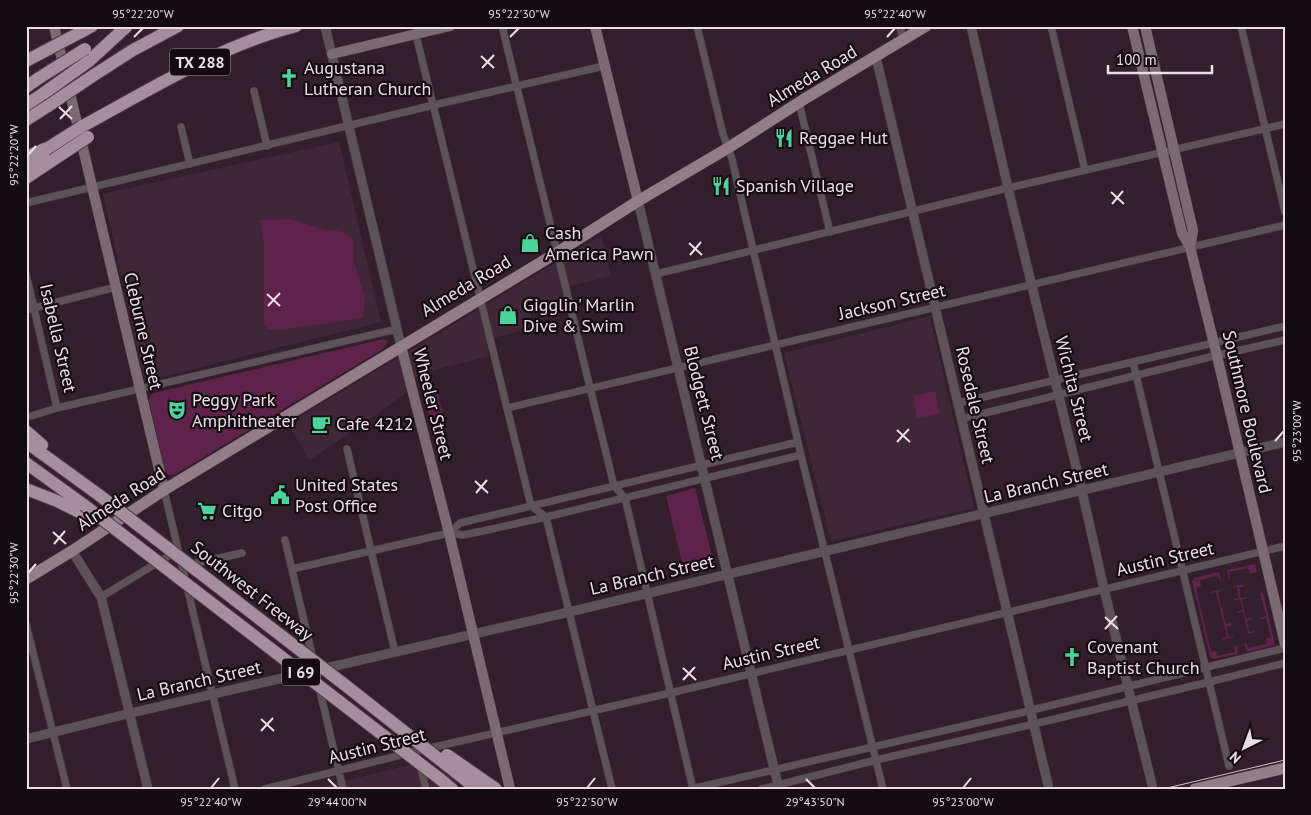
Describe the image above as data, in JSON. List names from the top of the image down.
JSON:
{
  "streets": {
    "highway": ["TX 288", "Southwest Freeway", "I 69"],
    "main road": [
      "Almeda Road",
      "Cleburne Street",
      "Blodgett Street",
      "Wheeler Street",
      "Southmore Boulevard"
    ],
    "street": [
      "Jackson Street",
      "Isabella Street",
      "Wichita Street",
      "Rosedale Street",
      "La Branch Street",
      "Austin Street"
    ]
  },
  "crossings": [
    ["Almeda Road", "Cleburne Street"],
    ["Almeda Road", "Blodgett Street"],
    ["Almeda Road", "Wheeler Street"],
    ["Almeda Road", "Rosedale Street"],
    ["Jackson Street", "Wichita Street"],
    ["Jackson Street", "Blodgett Street"],
    ["Jackson Street", "Rosedale Street"],
    ["Jackson Street", "Southmore Boulevard"],
    ["Cleburne Street", "La Branch Street"],
    ["Wichita Street", "La Branch Street"],
    ["Wichita Street", "Austin Street"],
    ["Blodgett Street", "La Branch Street"],
    ["Blodgett Street", "Austin Street"],
    ["Wheeler Street", "La Branch Street"],
    ["Wheeler Street", "Austin Street"],
    ["Rosedale Street", "La Branch Street"],
    ["Rosedale Street", "Austin Street"],
    ["Southmore Boulevard", "La Branch Street"],
    ["Southmore Boulevard", "Austin Street"]
  ],
  "places": {
    "church": ["Augustana Lutheran Church", "Covenant Baptist Church"],
    "restaurant": ["Reggae Hut", "Spanish Village"],
    "shop": ["Cash America Pawn", "Gigglin' Marlin Dive & Swim"],
    "theatre": ["Peggy Park Amphitheater"],
    "cafe": ["Cafe 4212"],
    "public building": ["United States Post Office"],
    "supermarket": ["Citgo"]
  },
  "scale_bar": "100 m",
  "north": "bottom left",
  "coordinates": [
    "95°22'20\"W",
    "95°22'30\"W",
    "95°22'40\"W",
    "95°23'00\"W",
    "29°44'00\"N",
    "95°22'50\"W",
    "29°43'50\"N"
  ]
}
